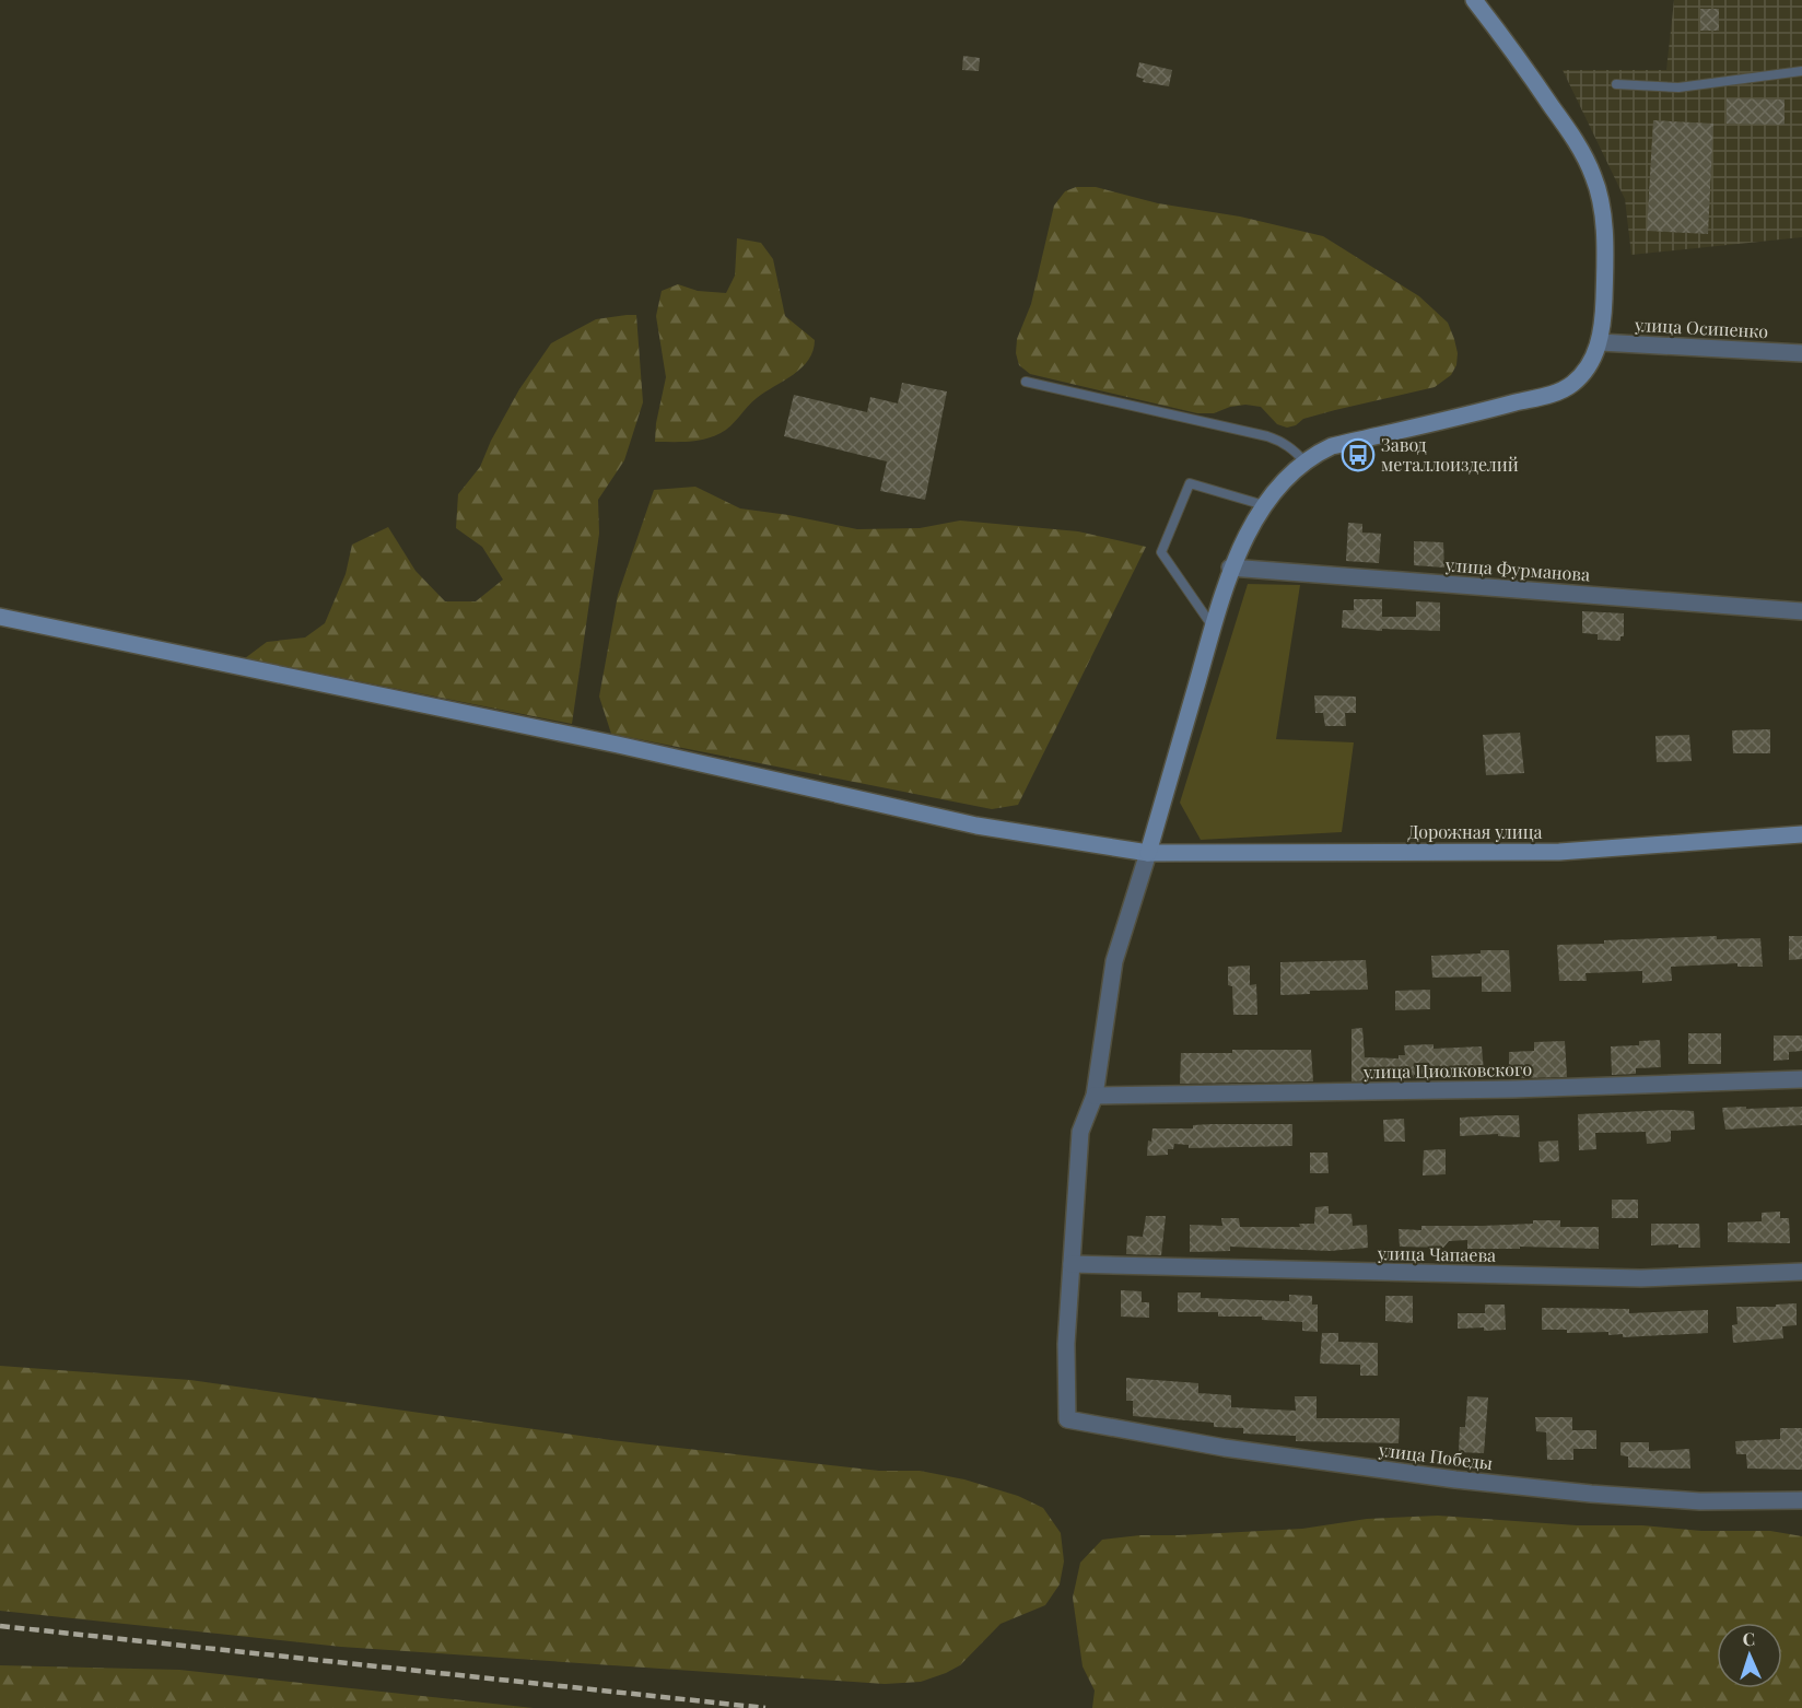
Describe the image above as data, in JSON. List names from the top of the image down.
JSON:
{
  "streets": {
    "main road": ["Дорожная улица"],
    "street": [
      "улица Осипенко",
      "улица Фурманова",
      "улица Циолковского",
      "улица Чапаева",
      "улица Победы"
    ]
  },
  "crossings": [
    ["улица Чапаева", "улица Победы"]
  ],
  "places": {
    "bus stop": ["Завод металлоизделий"]
  },
  "north": "top"
}
